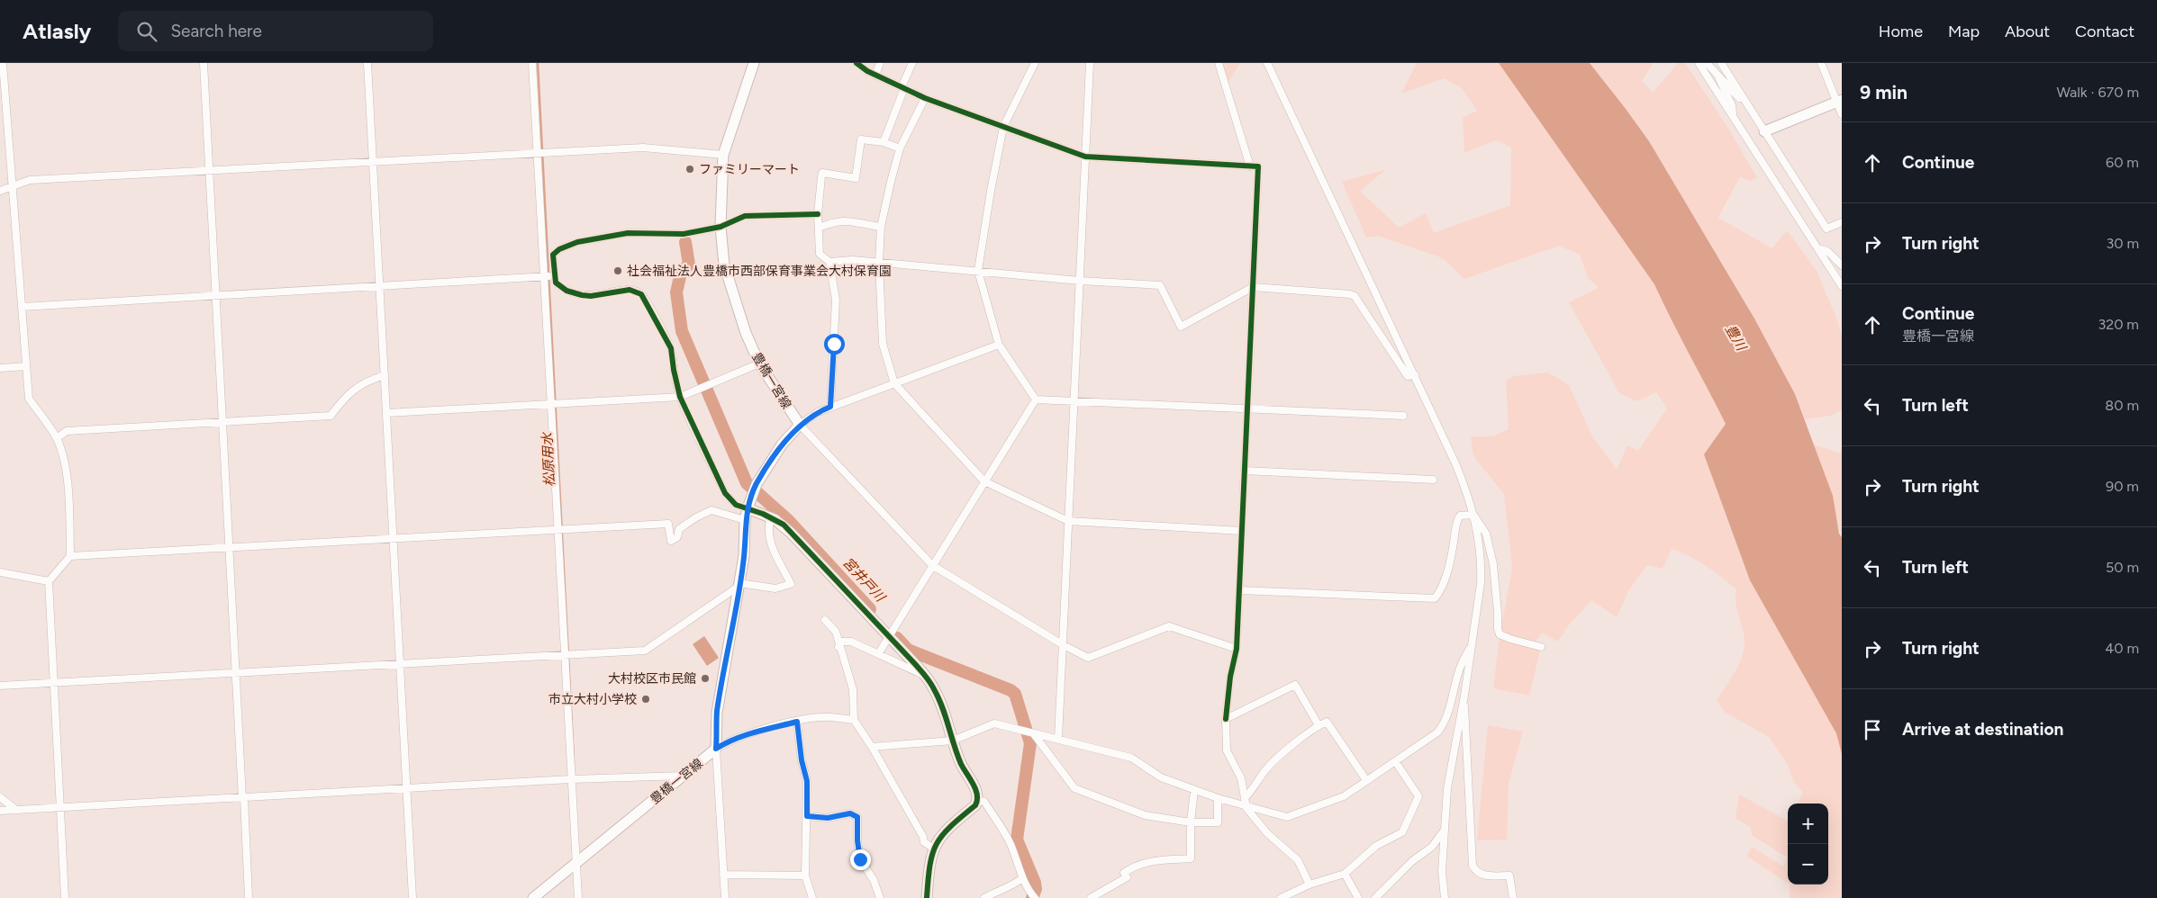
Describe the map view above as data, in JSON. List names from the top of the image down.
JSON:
{
  "streets": {
    "main road": ["豊橋一宮線"]
  },
  "water": ["豊川", "松原用水", "宮井戸川"],
  "places": [
    "ファミリーマート",
    "社会福祉法人豊橋市西部保育事業会大村保育園",
    "大村校区市民館",
    "市立大村小学校"
  ],
  "page": {
    "header": "Atlasly",
    "search": "Search here",
    "nav": [
      "Home",
      "Map",
      "About",
      "Contact"
    ],
    "heading": ["9 min", "Walk · 670 m"],
    "list": [
      ["Continue", "60 m"],
      ["Turn right", "30 m"],
      ["Continue", "豊橋一宮線", "320 m"],
      ["Turn left", "80 m"],
      ["Turn right", "90 m"],
      ["Turn left", "50 m"],
      ["Turn right", "40 m"],
      "Arrive at destination"
    ],
    "map_buttons": ["+", "−"]
  }
}
